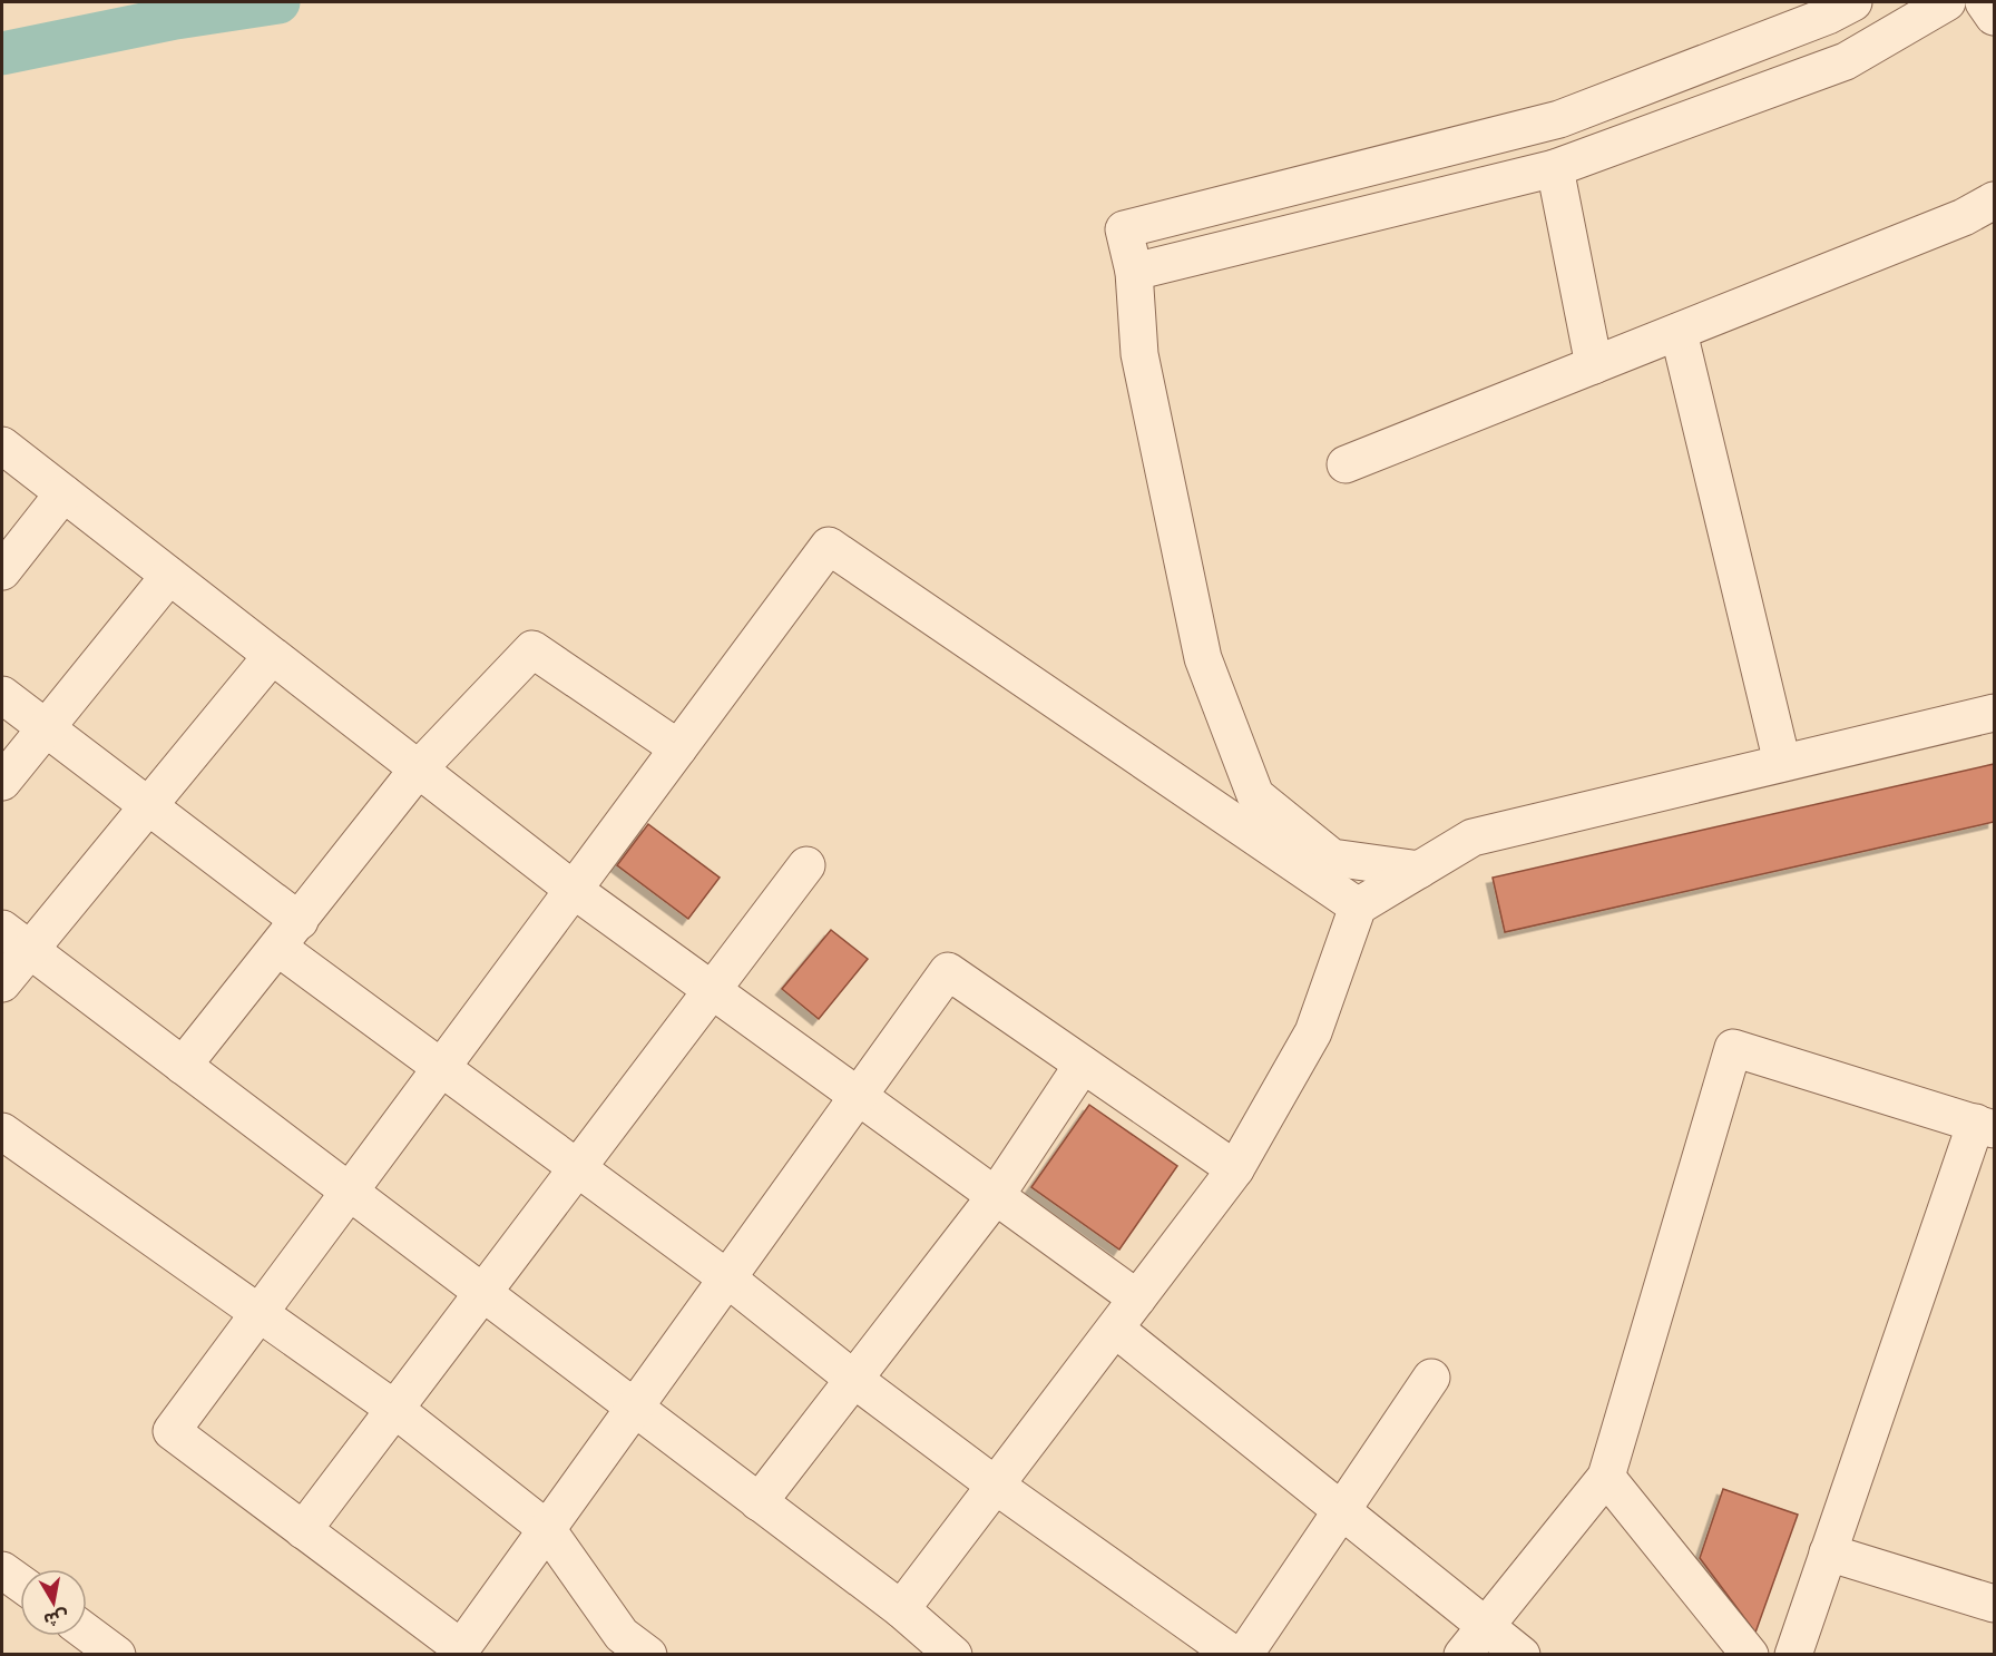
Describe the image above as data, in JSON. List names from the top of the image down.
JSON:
{
  "north": "bottom"
}
